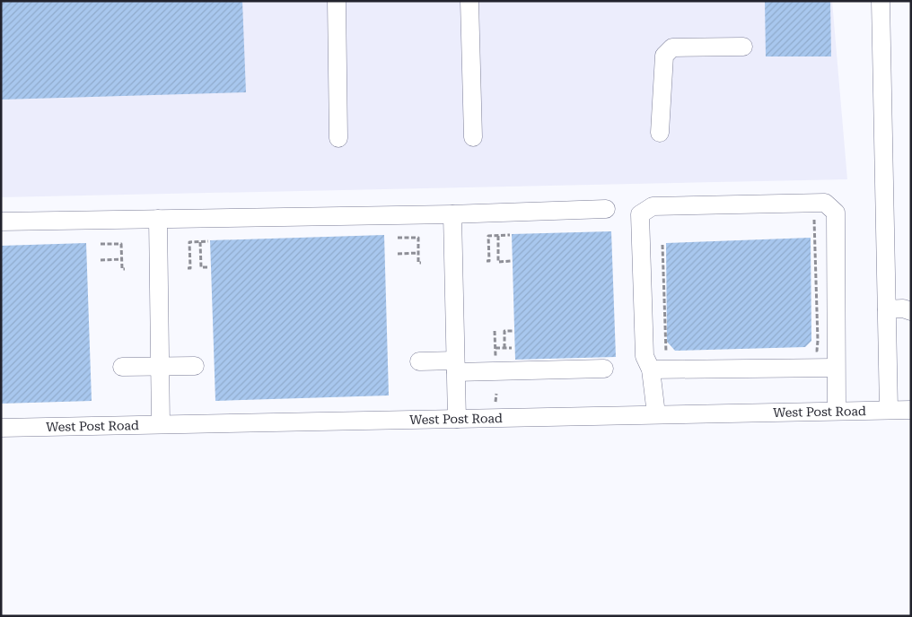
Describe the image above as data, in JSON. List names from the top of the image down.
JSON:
{
  "streets": {
    "street": ["West Post Road"]
  }
}
